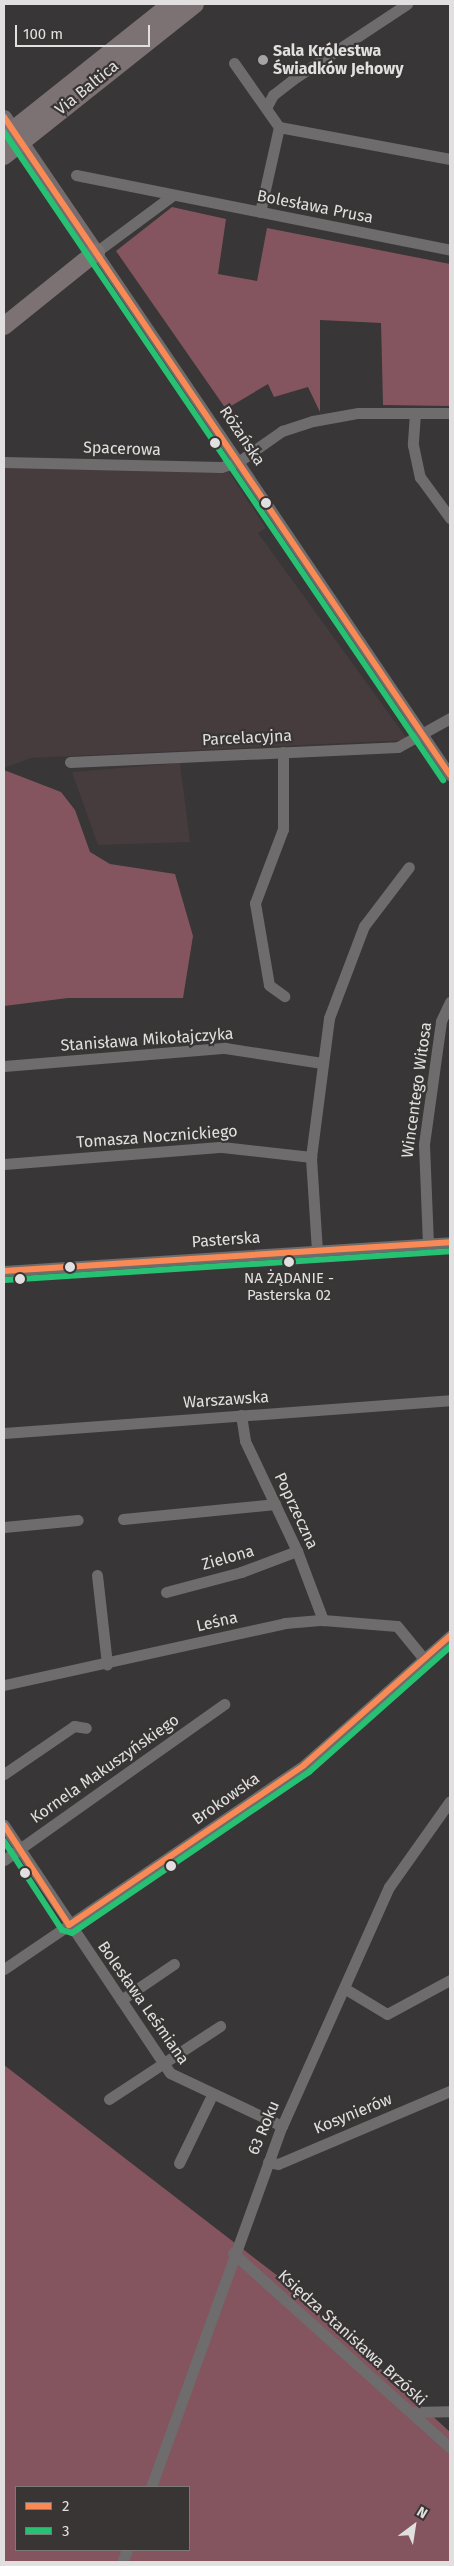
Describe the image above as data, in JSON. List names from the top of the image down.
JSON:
{
  "streets": {
    "highway": ["Via Baltica"],
    "main road": ["Różańska"],
    "street": [
      "Bolesława Prusa",
      "Spacerowa",
      "Parcelacyjna",
      "Stanisława Mikołajczyka",
      "Wincentego Witosa",
      "Tomasza Nocznickiego",
      "Pasterska",
      "Warszawska",
      "Poprzeczna",
      "Zielona",
      "Leśna",
      "Kornela Makuszyńskiego",
      "Brokowska",
      "Bolesława Leśmiana",
      "Kosynierów",
      "63 Roku",
      "Księdza Stanisława Brzóski"
    ]
  },
  "crossings": [
    ["Różańska", "Spacerowa"],
    ["Różańska", "Parcelacyjna"],
    ["Wincentego Witosa", "Pasterska"],
    ["Warszawska", "Poprzeczna"],
    ["Poprzeczna", "Zielona"],
    ["Poprzeczna", "Leśna"],
    ["Leśna", "Brokowska"],
    ["Kornela Makuszyńskiego", "Bolesława Leśmiana"],
    ["Brokowska", "Bolesława Leśmiana"],
    ["Bolesława Leśmiana", "63 Roku"],
    ["Kosynierów", "63 Roku"],
    ["63 Roku", "Księdza Stanisława Brzóski"]
  ],
  "places": ["Sala Królestwa Świadków Jehowy", "NA ŻĄDANIE - Pasterska 02"],
  "lines": ["transit line 2", "transit line 3"],
  "legend": ["2", "3"],
  "scale_bar": "100 m",
  "north": "top right"
}
